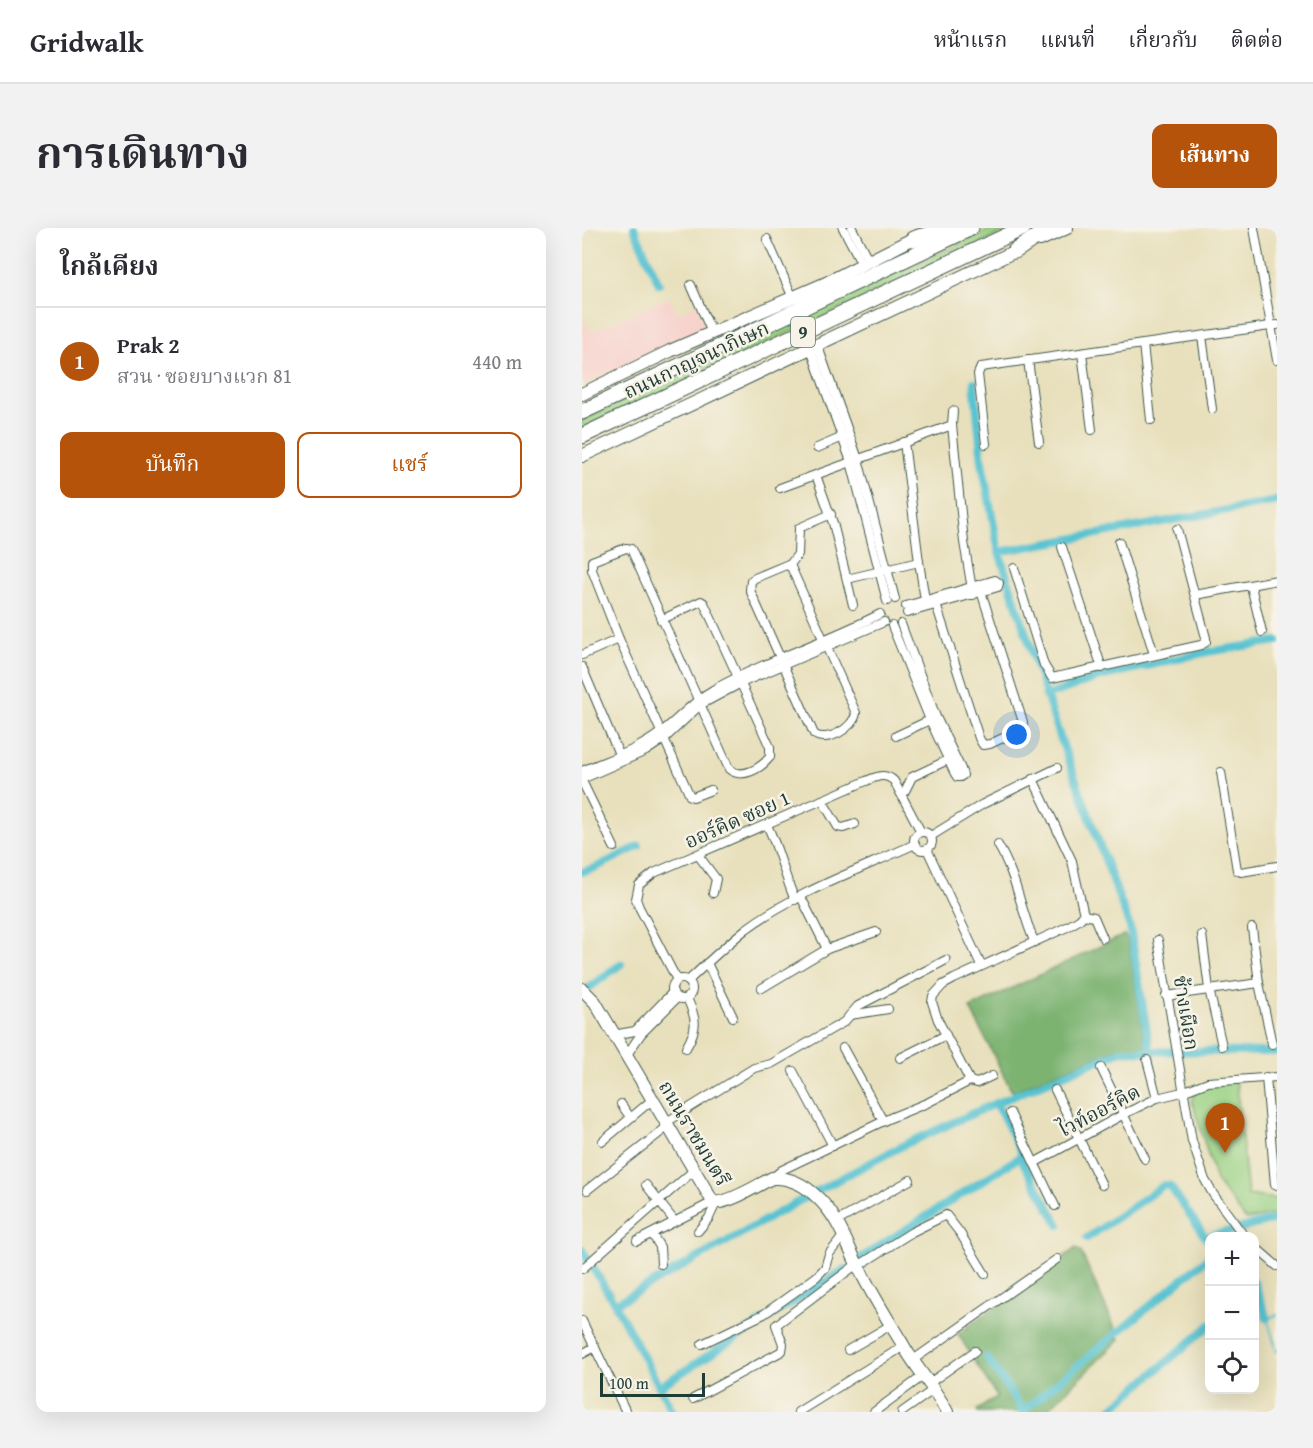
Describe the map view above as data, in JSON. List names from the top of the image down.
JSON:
{
  "streets": {
    "highway": ["9", "ถนนกาญจนาภิเษก"],
    "main road": ["ถนนราชมนตรี"],
    "street": ["ออร์คิด ซอย 1", "ช้างเผือก", "ไวท์ออร์คิด"]
  },
  "crossings": [
    ["ช้างเผือก", "ไวท์ออร์คิด"]
  ],
  "scale_bar": "100 m",
  "page": {
    "header": "Gridwalk",
    "nav": [
      "หน้าแรก",
      "แผนที่",
      "เกี่ยวกับ",
      "ติดต่อ"
    ],
    "title": "การเดินทาง",
    "buttons": [
      "เส้นทาง",
      ["บันทึก", "แชร์"]
    ],
    "heading": "ใกล้เคียง",
    "list": [
      {
        "mark": "1",
        "name": "Prak 2",
        "note": "สวน · ซอยบางแวก 81",
        "value": "440 m"
      }
    ],
    "pins": "1",
    "map_buttons": ["+", "−"],
    "scale": "100 m"
  }
}
